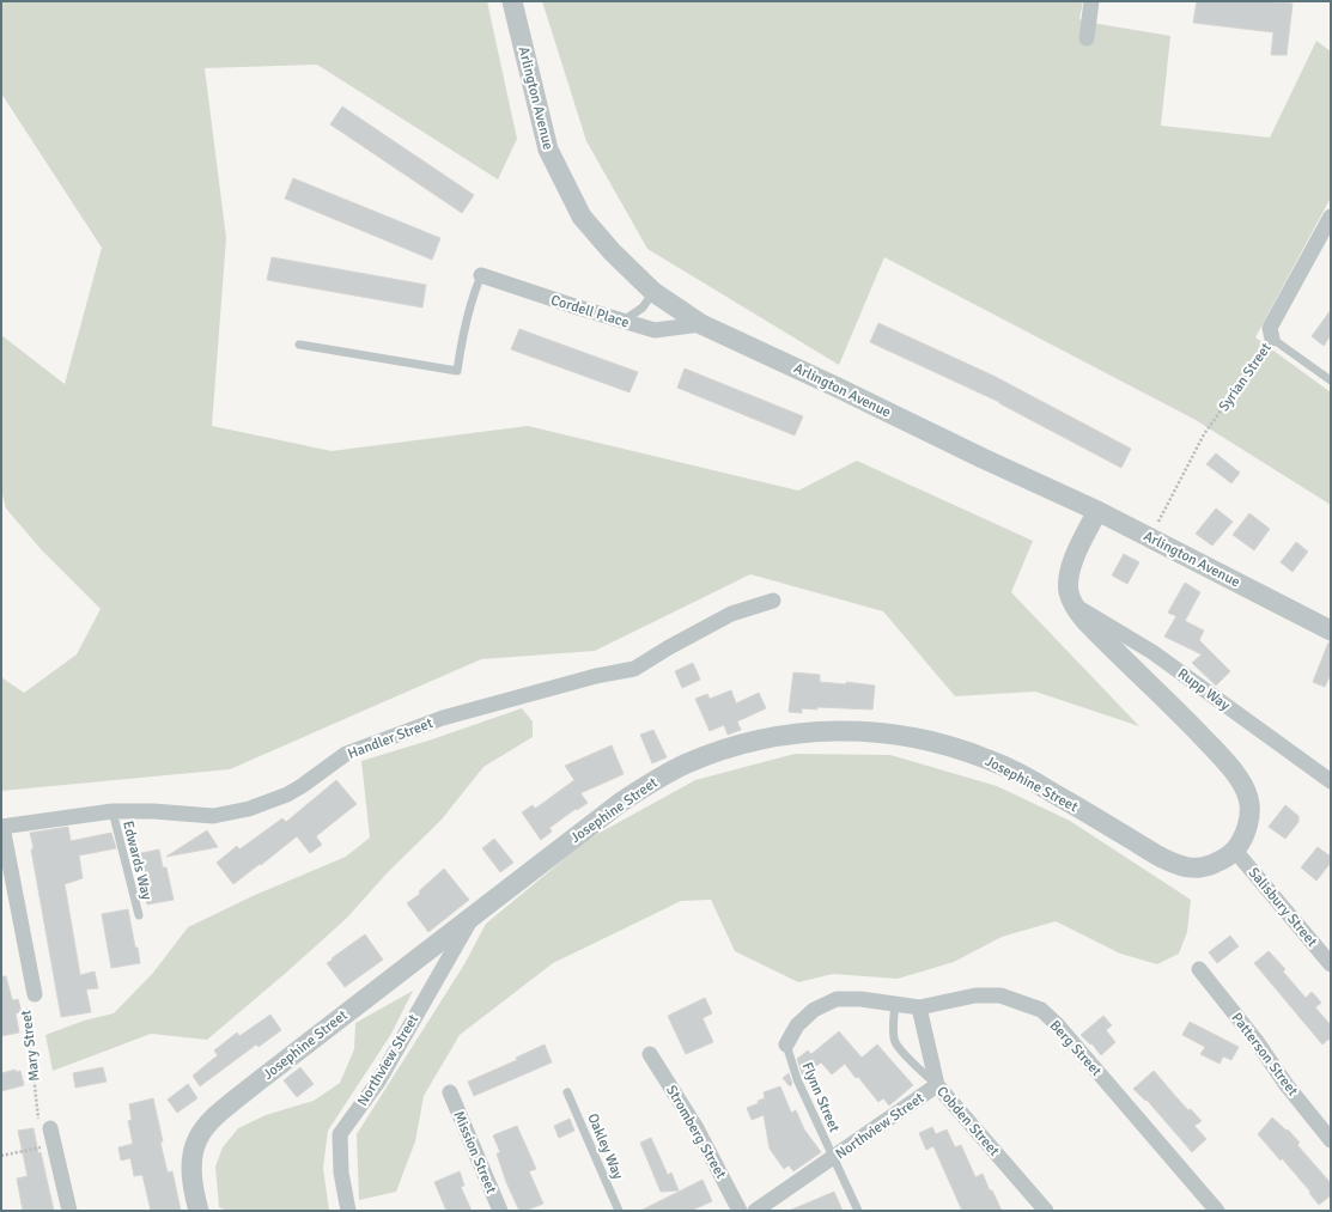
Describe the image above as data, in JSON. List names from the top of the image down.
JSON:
{
  "streets": {
    "street": [
      "Arlington Avenue",
      "Cordell Place",
      "Syrian Street",
      "Rupp Way",
      "Handler Street",
      "Josephine Street",
      "Salisbury Street",
      "Mary Street",
      "Berg Street",
      "Patterson Street",
      "Northview Street",
      "Cobden Street",
      "Stromberg Street",
      "Mission Street"
    ],
    "lane": ["Edwards Way", "Flynn Street", "Oakley Way"]
  },
  "crossings": [
    ["Arlington Avenue", "Cordell Place"],
    ["Arlington Avenue", "Syrian Street"],
    ["Arlington Avenue", "Josephine Street"],
    ["Rupp Way", "Josephine Street"],
    ["Handler Street", "Edwards Way"],
    ["Handler Street", "Mary Street"],
    ["Josephine Street", "Salisbury Street"],
    ["Josephine Street", "Northview Street"],
    ["Berg Street", "Northview Street"],
    ["Berg Street", "Flynn Street"],
    ["Berg Street", "Cobden Street"],
    ["Northview Street", "Flynn Street"],
    ["Northview Street", "Cobden Street"]
  ]
}
